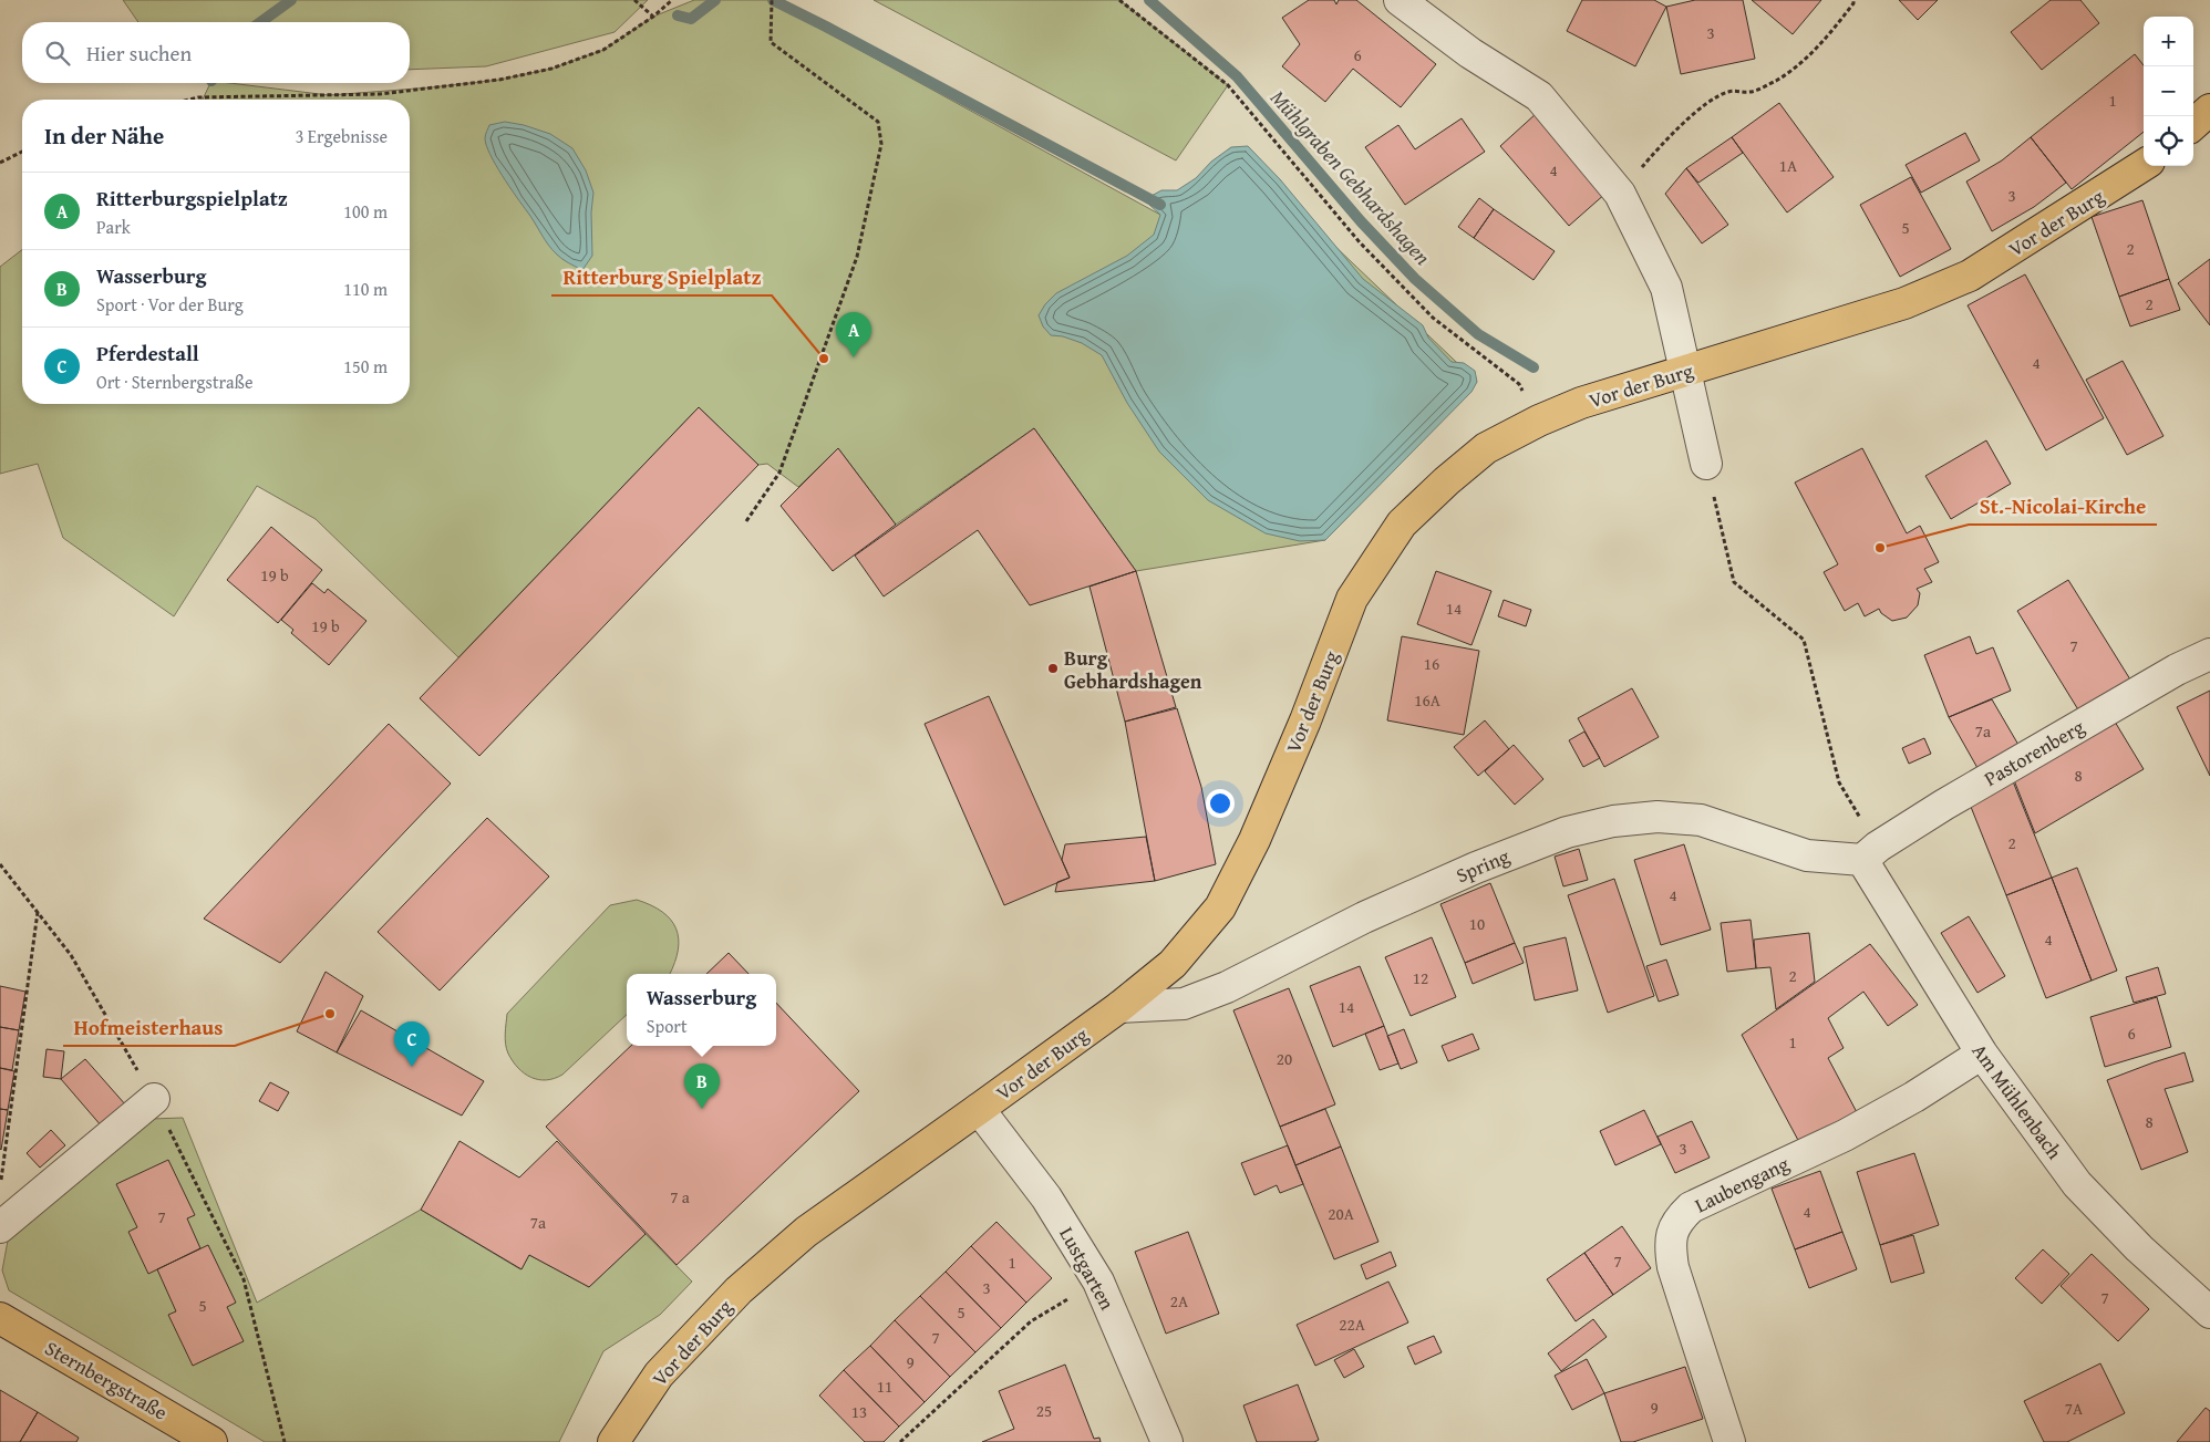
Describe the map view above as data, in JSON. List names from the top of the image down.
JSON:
{
  "streets": {
    "main road": ["Vor der Burg", "Sternbergstraße"],
    "street": [
      "Pastorenberg",
      "Spring",
      "Am Mühlenbach",
      "Laubengang",
      "Lustgarten"
    ]
  },
  "crossings": [
    ["Vor der Burg", "Spring"],
    ["Vor der Burg", "Lustgarten"],
    ["Pastorenberg", "Spring"],
    ["Pastorenberg", "Am Mühlenbach"],
    ["Spring", "Am Mühlenbach"],
    ["Am Mühlenbach", "Laubengang"]
  ],
  "water": ["Mühlgraben Gebhardshagen"],
  "places": [
    "Ritterburg Spielplatz",
    "St.-Nicolai-Kirche",
    "Burg Gebhardshagen",
    "Hofmeisterhaus"
  ],
  "house_numbers": [
    "3",
    "6",
    "1",
    "1A",
    "4",
    "3",
    "5",
    "2",
    "2",
    "4",
    "19 b",
    "14",
    "19 b",
    "7",
    "16",
    "16A",
    "7a",
    "8",
    "2",
    "4",
    "10",
    "4",
    "2",
    "12",
    "14",
    "6",
    "1",
    "20",
    "8",
    "3",
    "7 a",
    "4",
    "20A",
    "7",
    "7a",
    "7",
    "1",
    "3",
    "7",
    "2A",
    "5",
    "5",
    "22A",
    "7",
    "9",
    "11",
    "9",
    "7A",
    "25",
    "13"
  ],
  "page": {
    "map_buttons": ["+", "−"],
    "search": "Hier suchen",
    "heading": ["In der Nähe", "3 Ergebnisse"],
    "list": [
      {
        "mark": "A",
        "name": "Ritterburgspielplatz",
        "note": "Park",
        "value": "100 m"
      },
      {
        "mark": "B",
        "name": "Wasserburg",
        "note": "Sport · Vor der Burg",
        "value": "110 m"
      },
      {
        "mark": "C",
        "name": "Pferdestall",
        "note": "Ort · Sternbergstraße",
        "value": "150 m"
      }
    ],
    "pins": ["A", "C", "B"],
    "popup": ["Wasserburg", "Sport"]
  }
}
